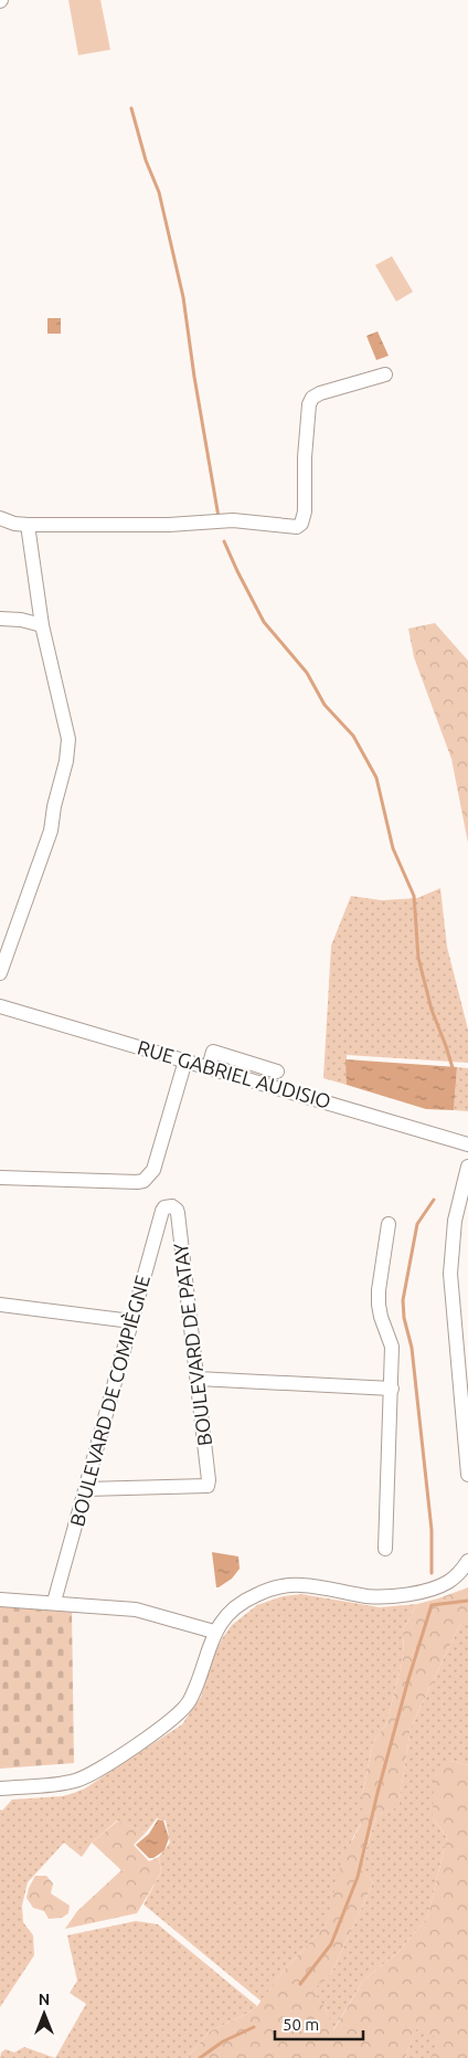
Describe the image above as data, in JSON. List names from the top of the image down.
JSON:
{
  "streets": {
    "street": ["RUE GABRIEL AUDISIO", "BOULEVARD DE PATAY", "BOULEVARD DE COMPIÈGNE"]
  },
  "crossings": [
    ["BOULEVARD DE PATAY", "BOULEVARD DE COMPIÈGNE"]
  ],
  "scale_bar": "50 m",
  "north": "top"
}
